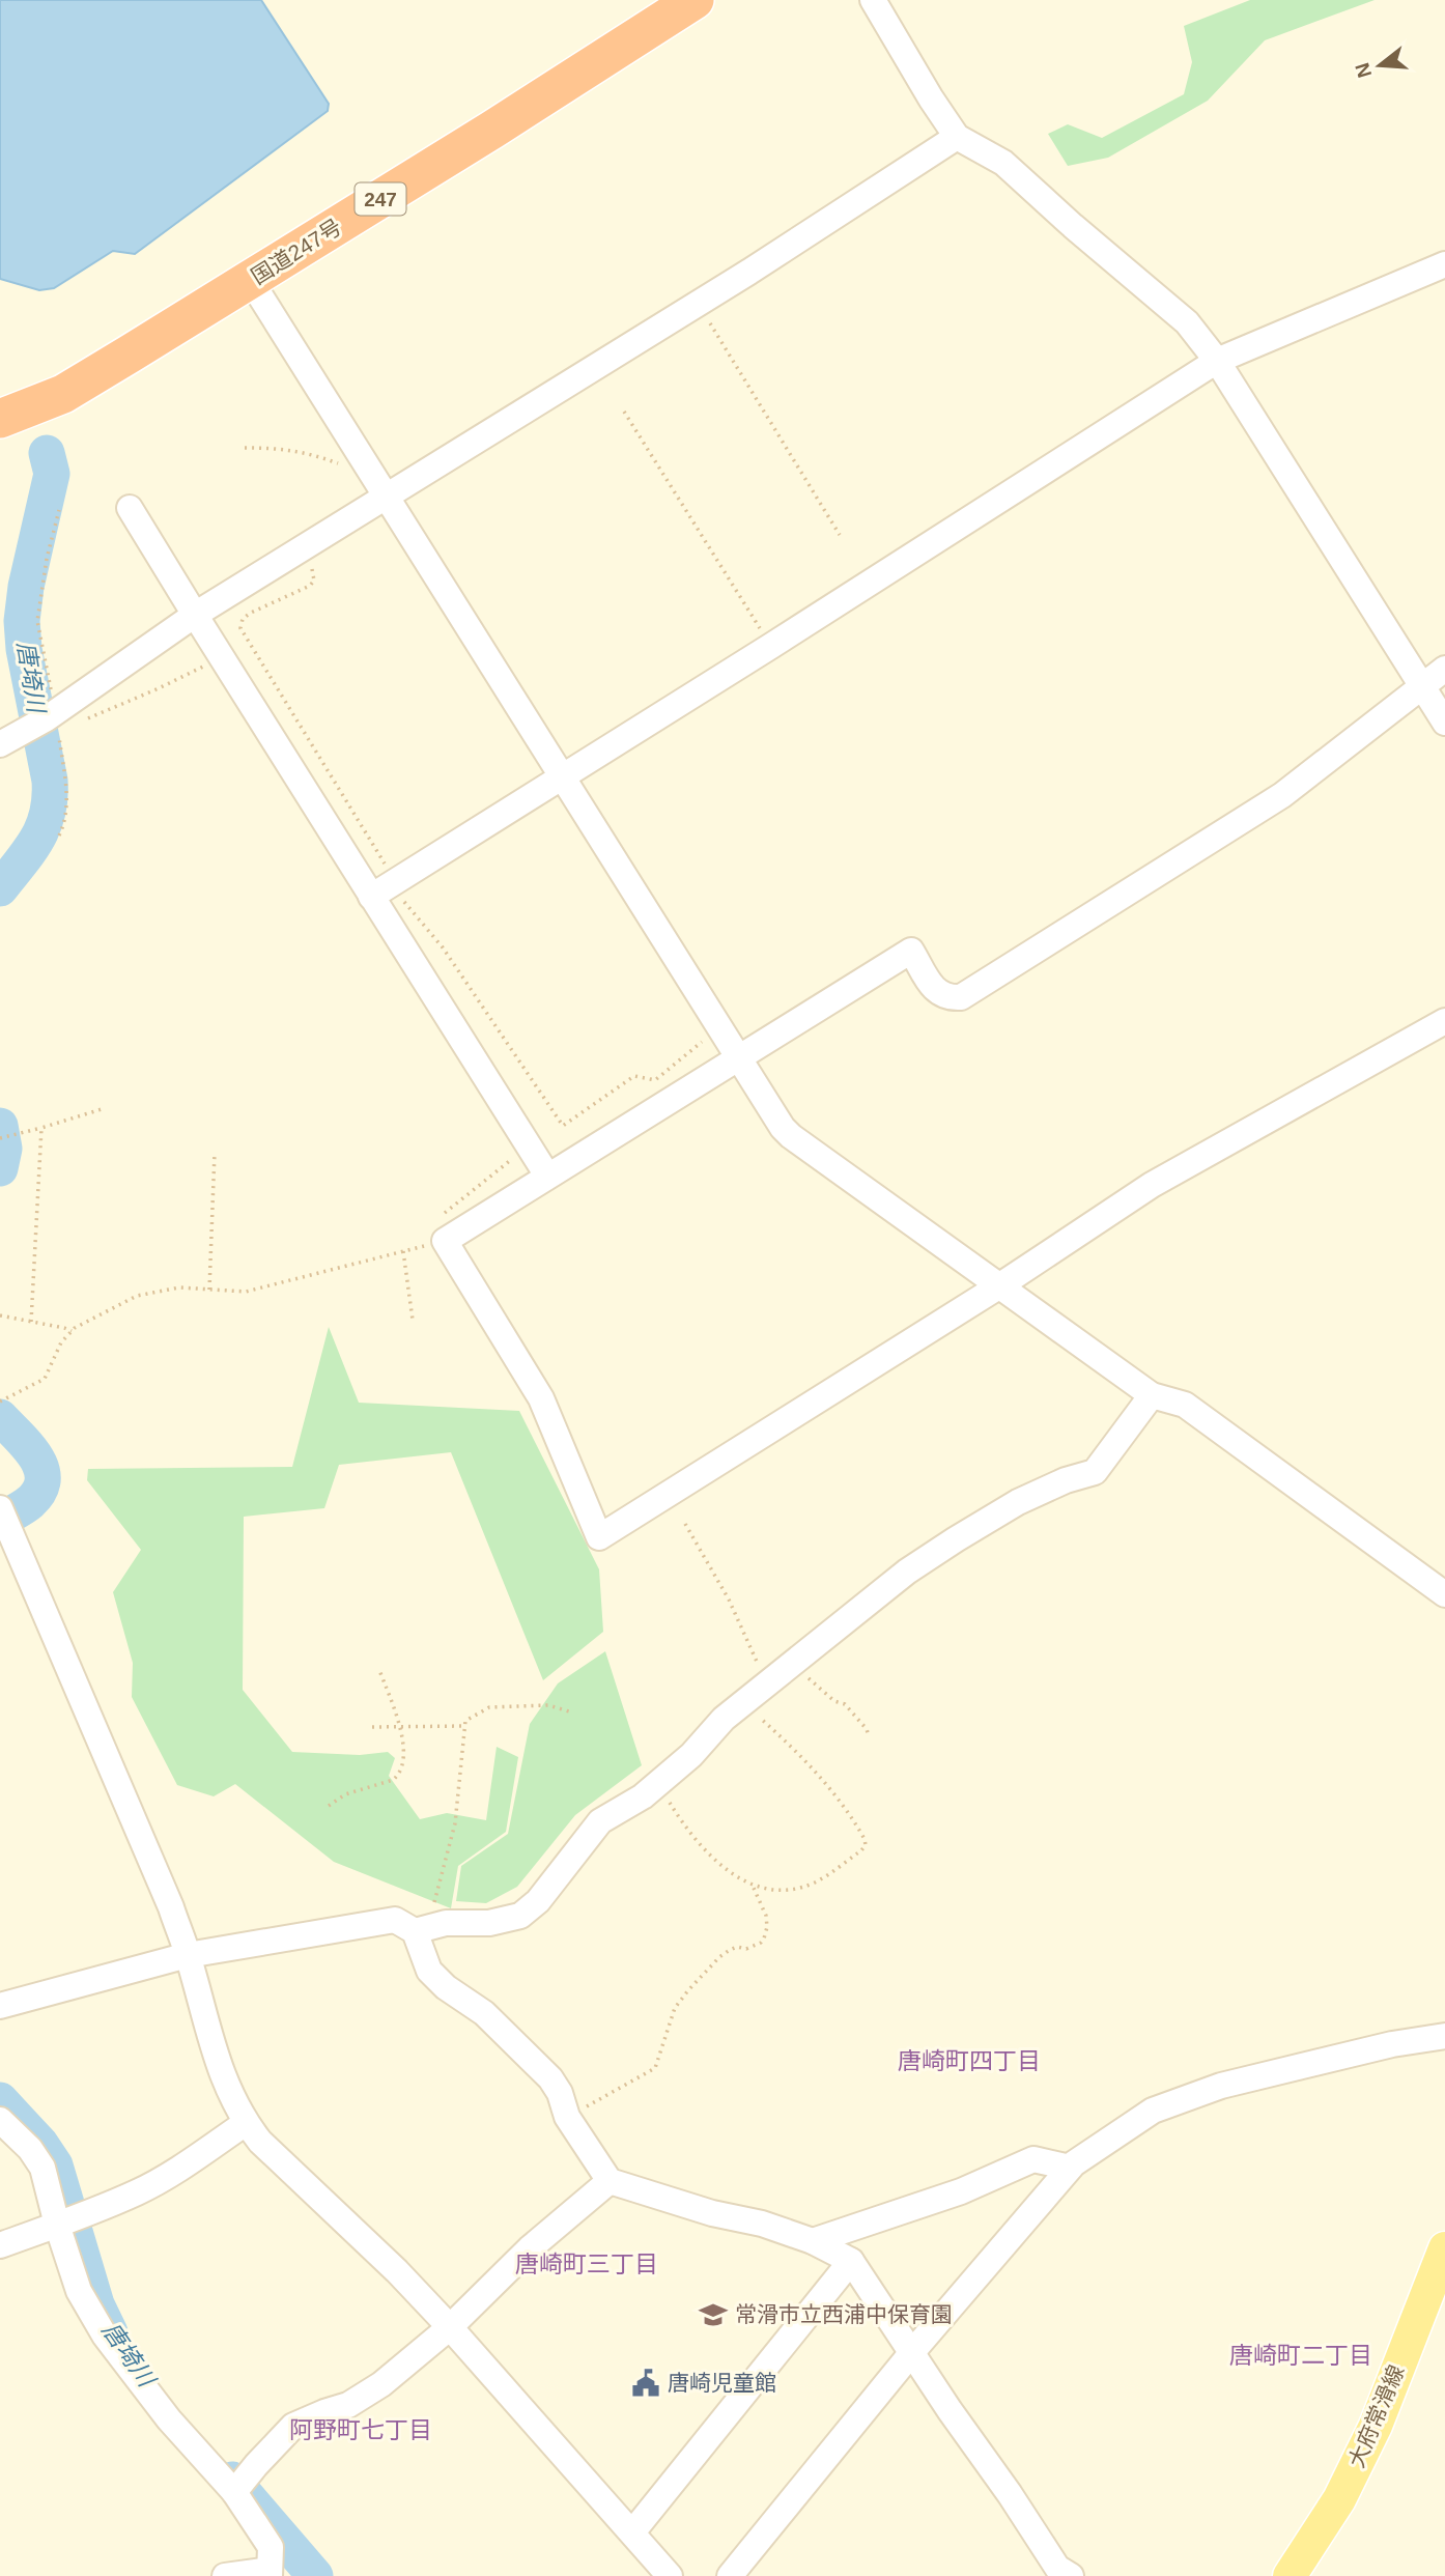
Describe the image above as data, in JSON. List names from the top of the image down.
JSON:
{
  "streets": {
    "highway": ["247", "国道247号"],
    "main road": ["大府常滑線"]
  },
  "districts": [
    "唐崎町四丁目",
    "唐崎町三丁目",
    "唐崎町二丁目",
    "阿野町七丁目"
  ],
  "water": ["唐埼川"],
  "places": {
    "school or university": ["常滑市立西浦中保育園"],
    "public building": ["唐崎児童館"]
  },
  "north": "left"
}
